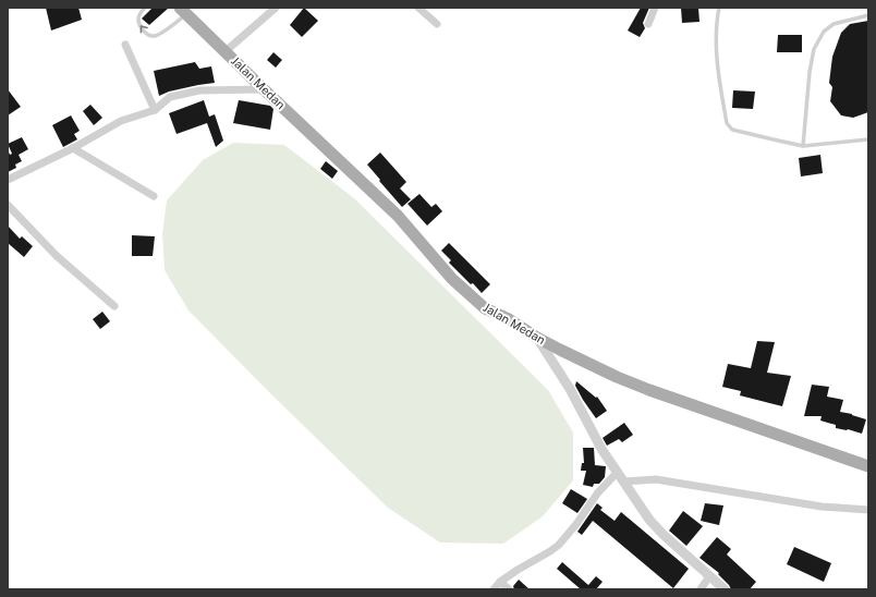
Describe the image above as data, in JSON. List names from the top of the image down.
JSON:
{
  "streets": {
    "main road": ["Jalan Medan"]
  }
}
